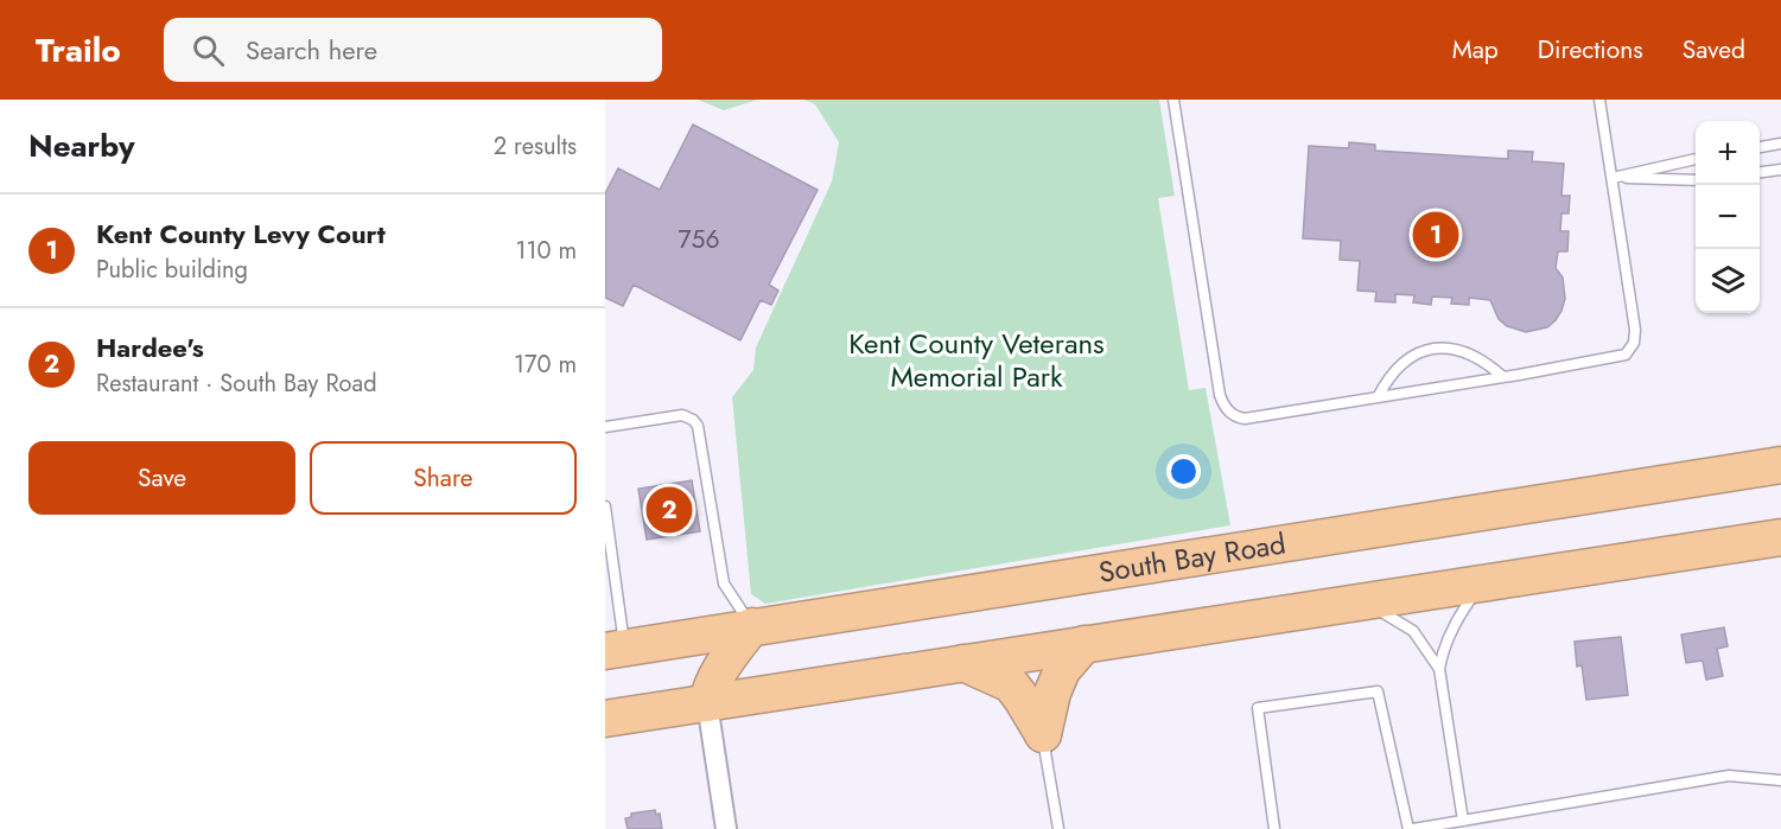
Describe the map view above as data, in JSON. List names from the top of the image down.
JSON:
{
  "streets": {
    "highway": ["South Bay Road"]
  },
  "parks": ["Kent County Veterans Memorial Park"],
  "house_numbers": ["756"],
  "page": {
    "header": "Trailo",
    "search": "Search here",
    "nav": ["Map", "Directions", "Saved"],
    "heading": ["Nearby", "2 results"],
    "map_buttons": ["+", "−"],
    "list": [
      {
        "mark": "1",
        "name": "Kent County Levy Court",
        "note": "Public building",
        "value": "110 m"
      },
      {
        "mark": "2",
        "name": "Hardee's",
        "note": "Restaurant · South Bay Road",
        "value": "170 m"
      }
    ],
    "pins": ["1", "2"],
    "buttons": ["Save", "Share"]
  }
}
